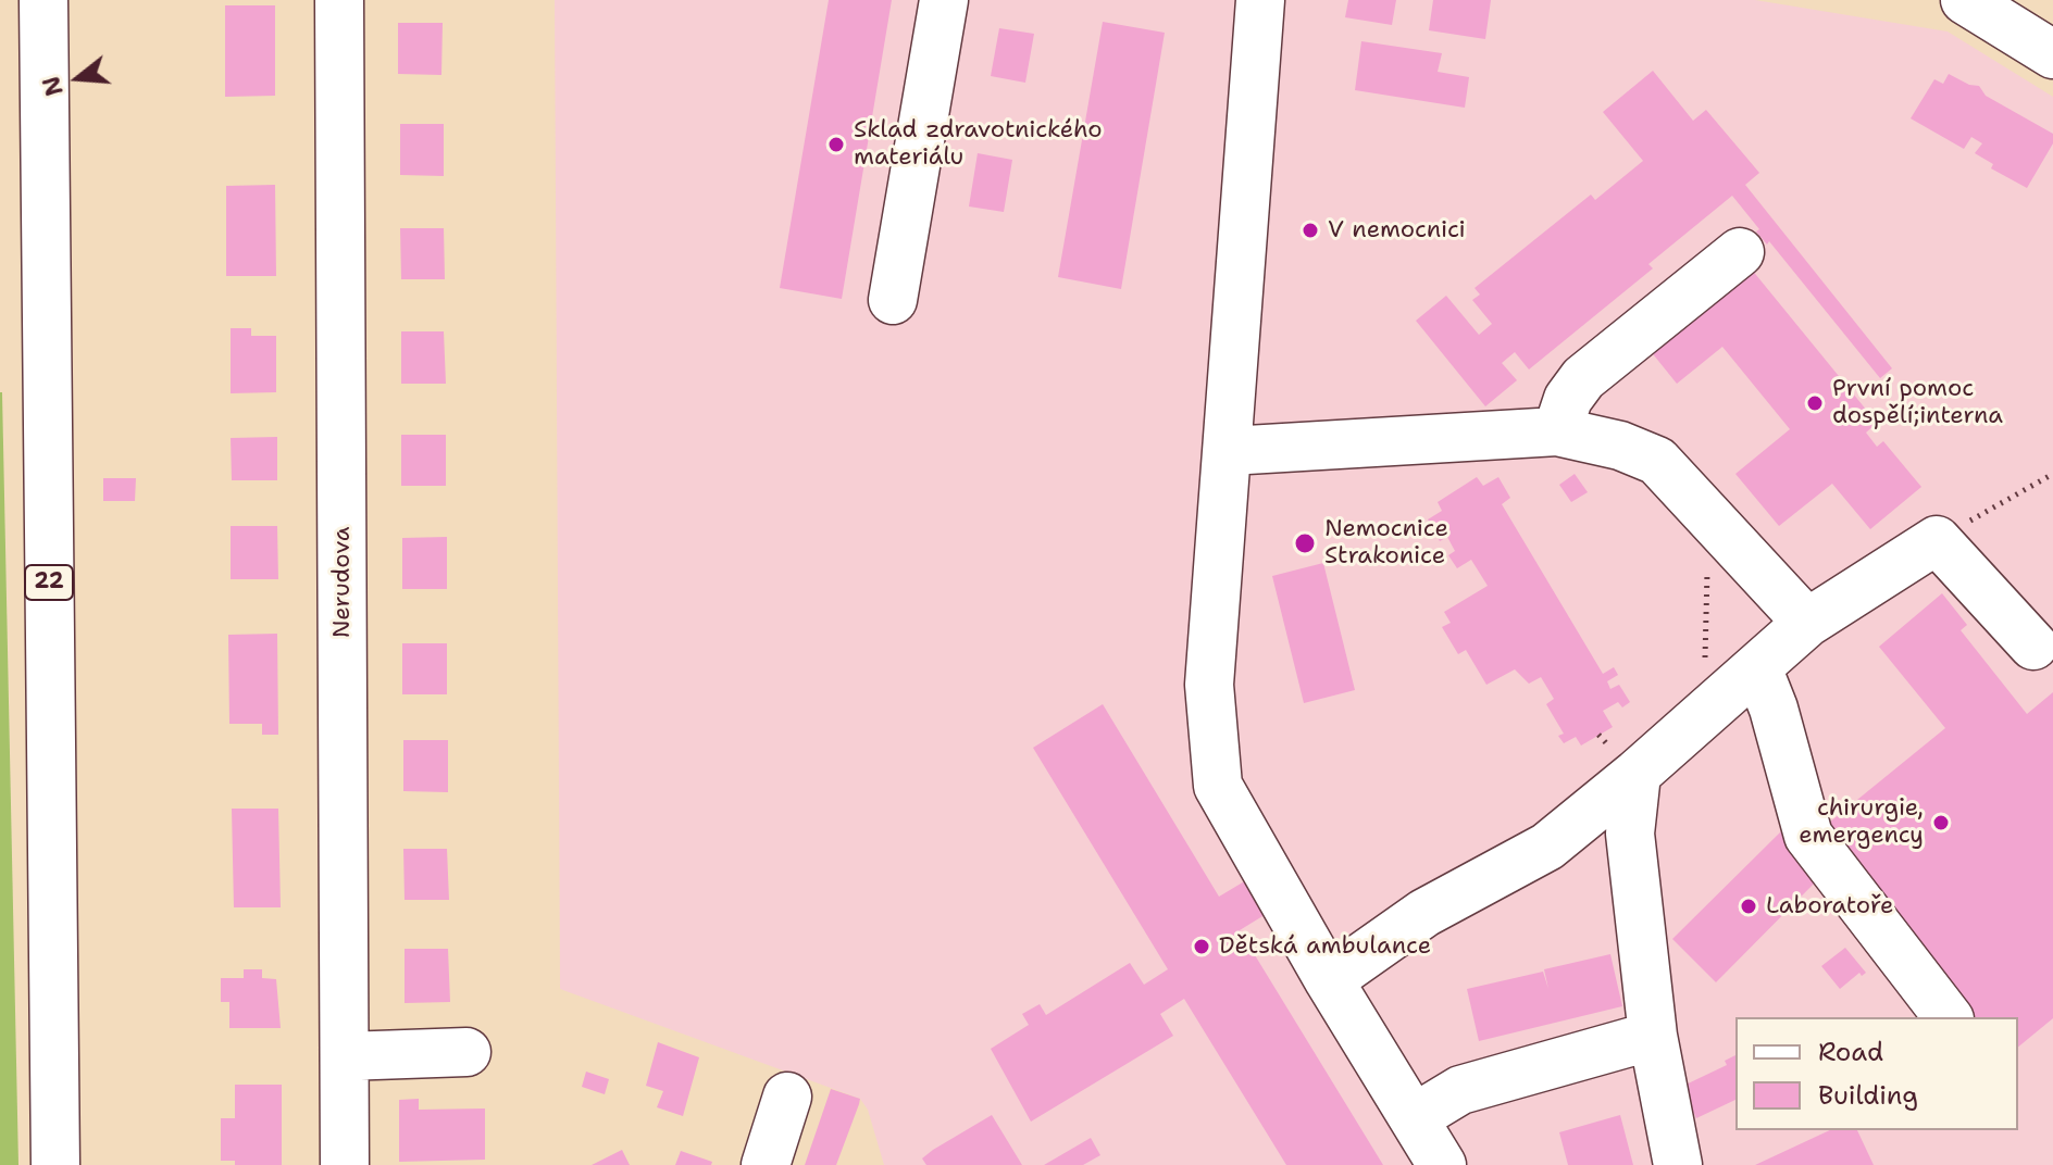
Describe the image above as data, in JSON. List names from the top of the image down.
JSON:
{
  "streets": {
    "street": ["22", "Nerudova"]
  },
  "places": [
    "Sklad zdravotnického materiálu",
    "V nemocnici",
    "První pomoc dospělí;interna",
    "Nemocnice Strakonice",
    "chirurgie, emergency",
    "Laboratoře",
    "Dětská ambulance"
  ],
  "legend": ["Road", "Building"],
  "north": "left"
}
